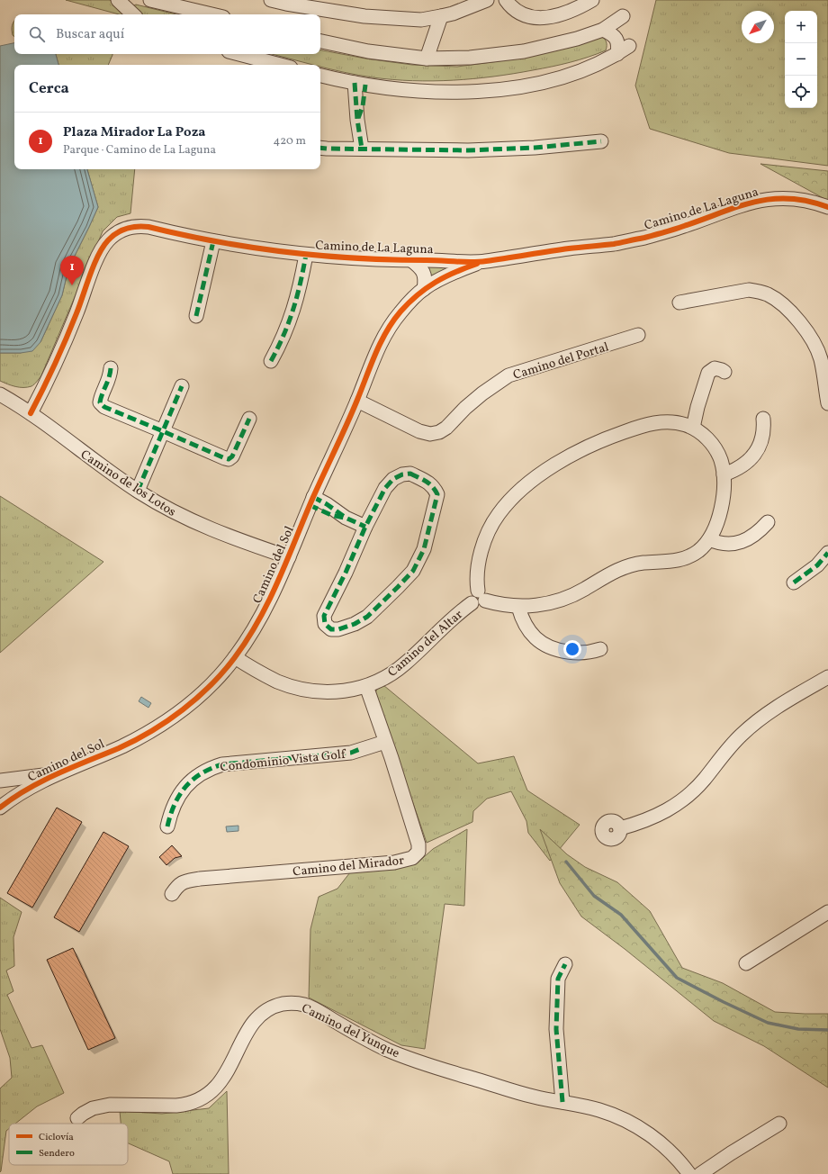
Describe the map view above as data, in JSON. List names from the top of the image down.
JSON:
{
  "streets": {
    "street": [
      "Camino de La Laguna",
      "Camino del Portal",
      "Camino de los Lotos",
      "Camino del Sol",
      "Camino del Altar",
      "Condominio Vista Golf",
      "Camino del Mirador",
      "Camino del Yunque"
    ]
  },
  "crossings": [
    ["Camino de La Laguna", "Camino de los Lotos"],
    ["Camino de La Laguna", "Camino del Sol"],
    ["Camino del Portal", "Camino del Sol"],
    ["Camino de los Lotos", "Camino del Sol"],
    ["Camino del Sol", "Camino del Altar"],
    ["Camino del Altar", "Camino del Mirador"],
    ["Condominio Vista Golf", "Camino del Mirador"]
  ],
  "legend": ["Ciclovía", "Sendero"],
  "north": "bottom left",
  "page": {
    "map_buttons": ["+", "−"],
    "search": "Buscar aquí",
    "heading": "Cerca",
    "list": [
      {
        "mark": "1",
        "name": "Plaza Mirador La Poza",
        "note": "Parque · Camino de La Laguna",
        "value": "420 m"
      }
    ],
    "pins": "1"
  }
}
